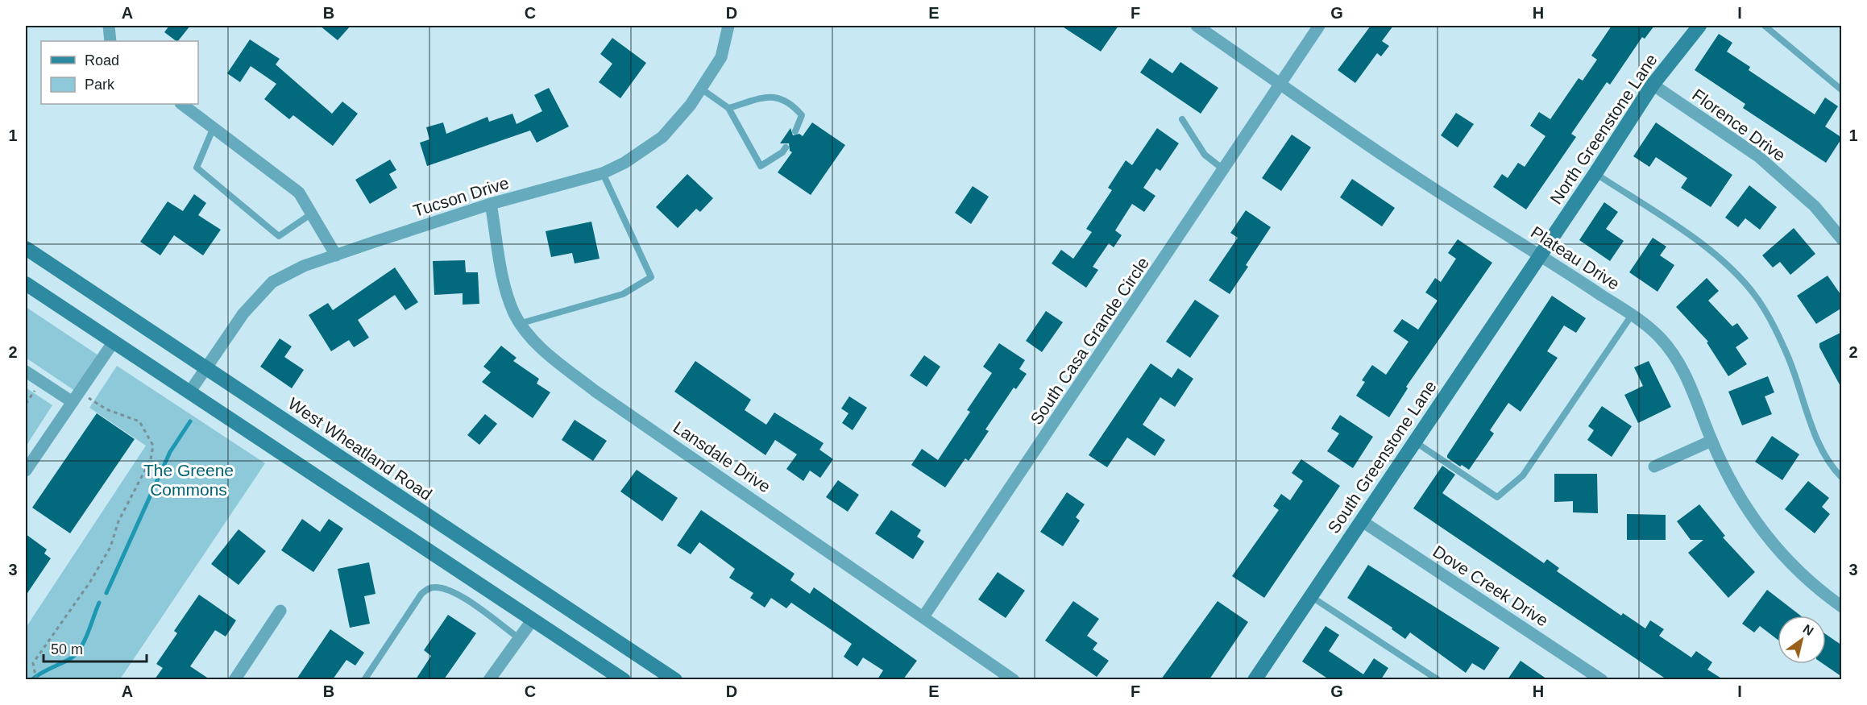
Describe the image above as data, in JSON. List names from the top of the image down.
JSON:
{
  "streets": {
    "main road": ["North Greenstone Lane", "West Wheatland Road", "South Greenstone Lane"],
    "street": [
      "Florence Drive",
      "Tucson Drive",
      "Plateau Drive",
      "South Casa Grande Circle",
      "Lansdale Drive",
      "Dove Creek Drive"
    ]
  },
  "crossings": [
    ["Florence Drive", "North Greenstone Lane"],
    ["North Greenstone Lane", "Plateau Drive"],
    ["North Greenstone Lane", "South Greenstone Lane"],
    ["Tucson Drive", "West Wheatland Road"],
    ["Tucson Drive", "Lansdale Drive"],
    ["Plateau Drive", "South Casa Grande Circle"],
    ["Plateau Drive", "South Greenstone Lane"],
    ["South Casa Grande Circle", "Lansdale Drive"],
    ["South Greenstone Lane", "Dove Creek Drive"]
  ],
  "parks": ["The Greene Commons"],
  "legend": ["Road", "Park"],
  "scale_bar": "50 m",
  "north": "top right",
  "grid": {
    "columns": [
      "A",
      "B",
      "C",
      "D",
      "E",
      "F",
      "G",
      "H",
      "I"
    ],
    "rows": ["1", "2", "3"]
  }
}
